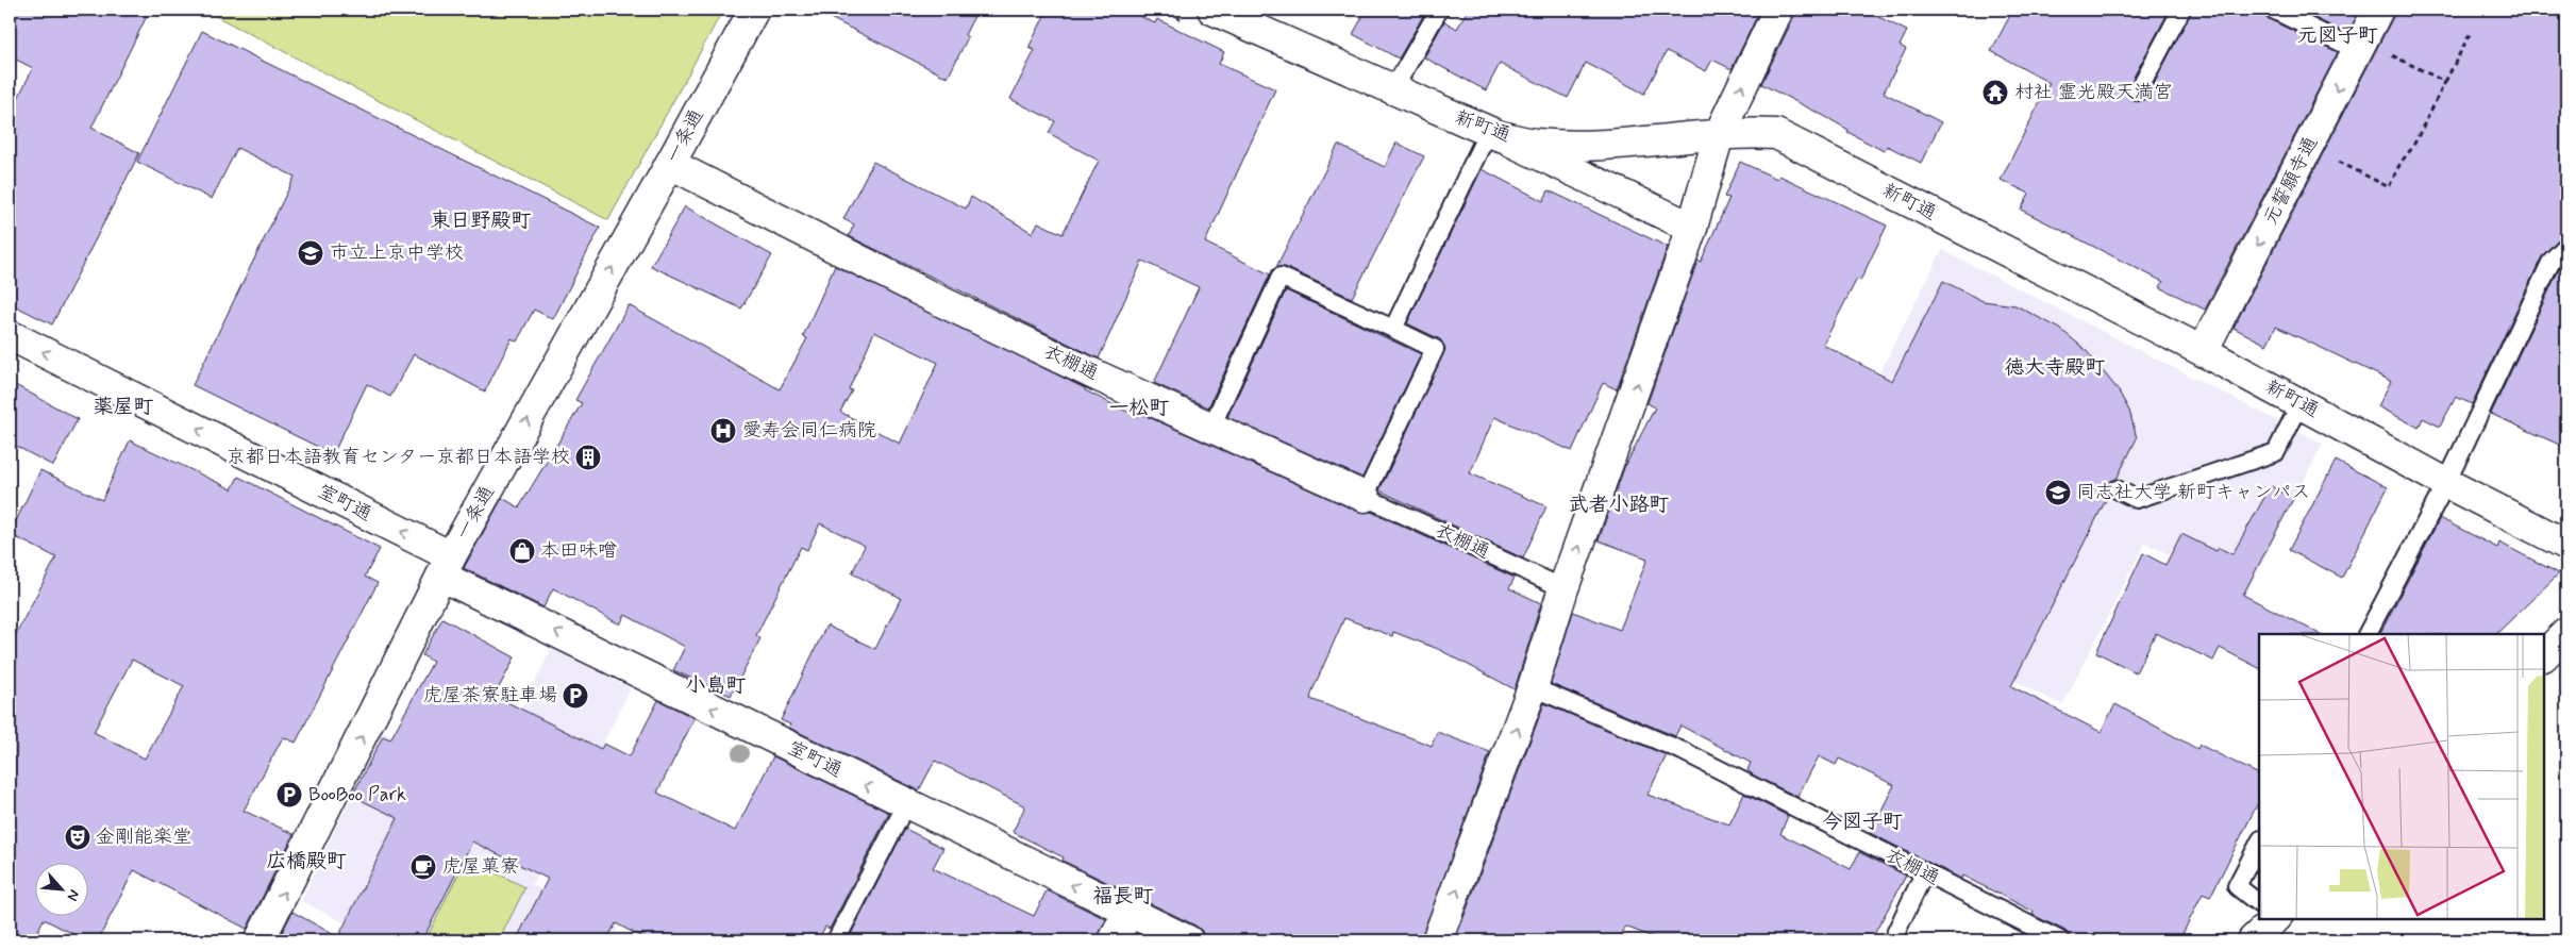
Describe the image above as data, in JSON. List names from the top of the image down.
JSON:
{
  "streets": {
    "street": [
      "新町通",
      "一条通",
      "元誓願寺通",
      "衣棚通",
      "室町通"
    ]
  },
  "crossings": [
    ["新町通", "元誓願寺通"],
    ["一条通", "衣棚通"],
    ["一条通", "室町通"]
  ],
  "one_way": ["一条通", "元誓願寺通", "室町通"],
  "districts": [
    "元図子町",
    "東日野殿町",
    "徳大寺殿町",
    "薬屋町",
    "一松町",
    "武者小路町",
    "小島町",
    "今図子町",
    "広橋殿町",
    "福長町"
  ],
  "places": {
    "temple": ["村社 霊光殿天満宮"],
    "school or university": ["市立上京中学校", "同志社大学 新町キャンパス"],
    "hospital": ["愛寿会同仁病院"],
    "building": ["京都日本語教育センター京都日本語学校"],
    "shop": ["本田味噌"],
    "parking": ["虎屋茶寮駐車場", "BooBoo Park"],
    "theatre": ["金剛能楽堂"],
    "cafe": ["虎屋菓寮"]
  },
  "north": "bottom right"
}
